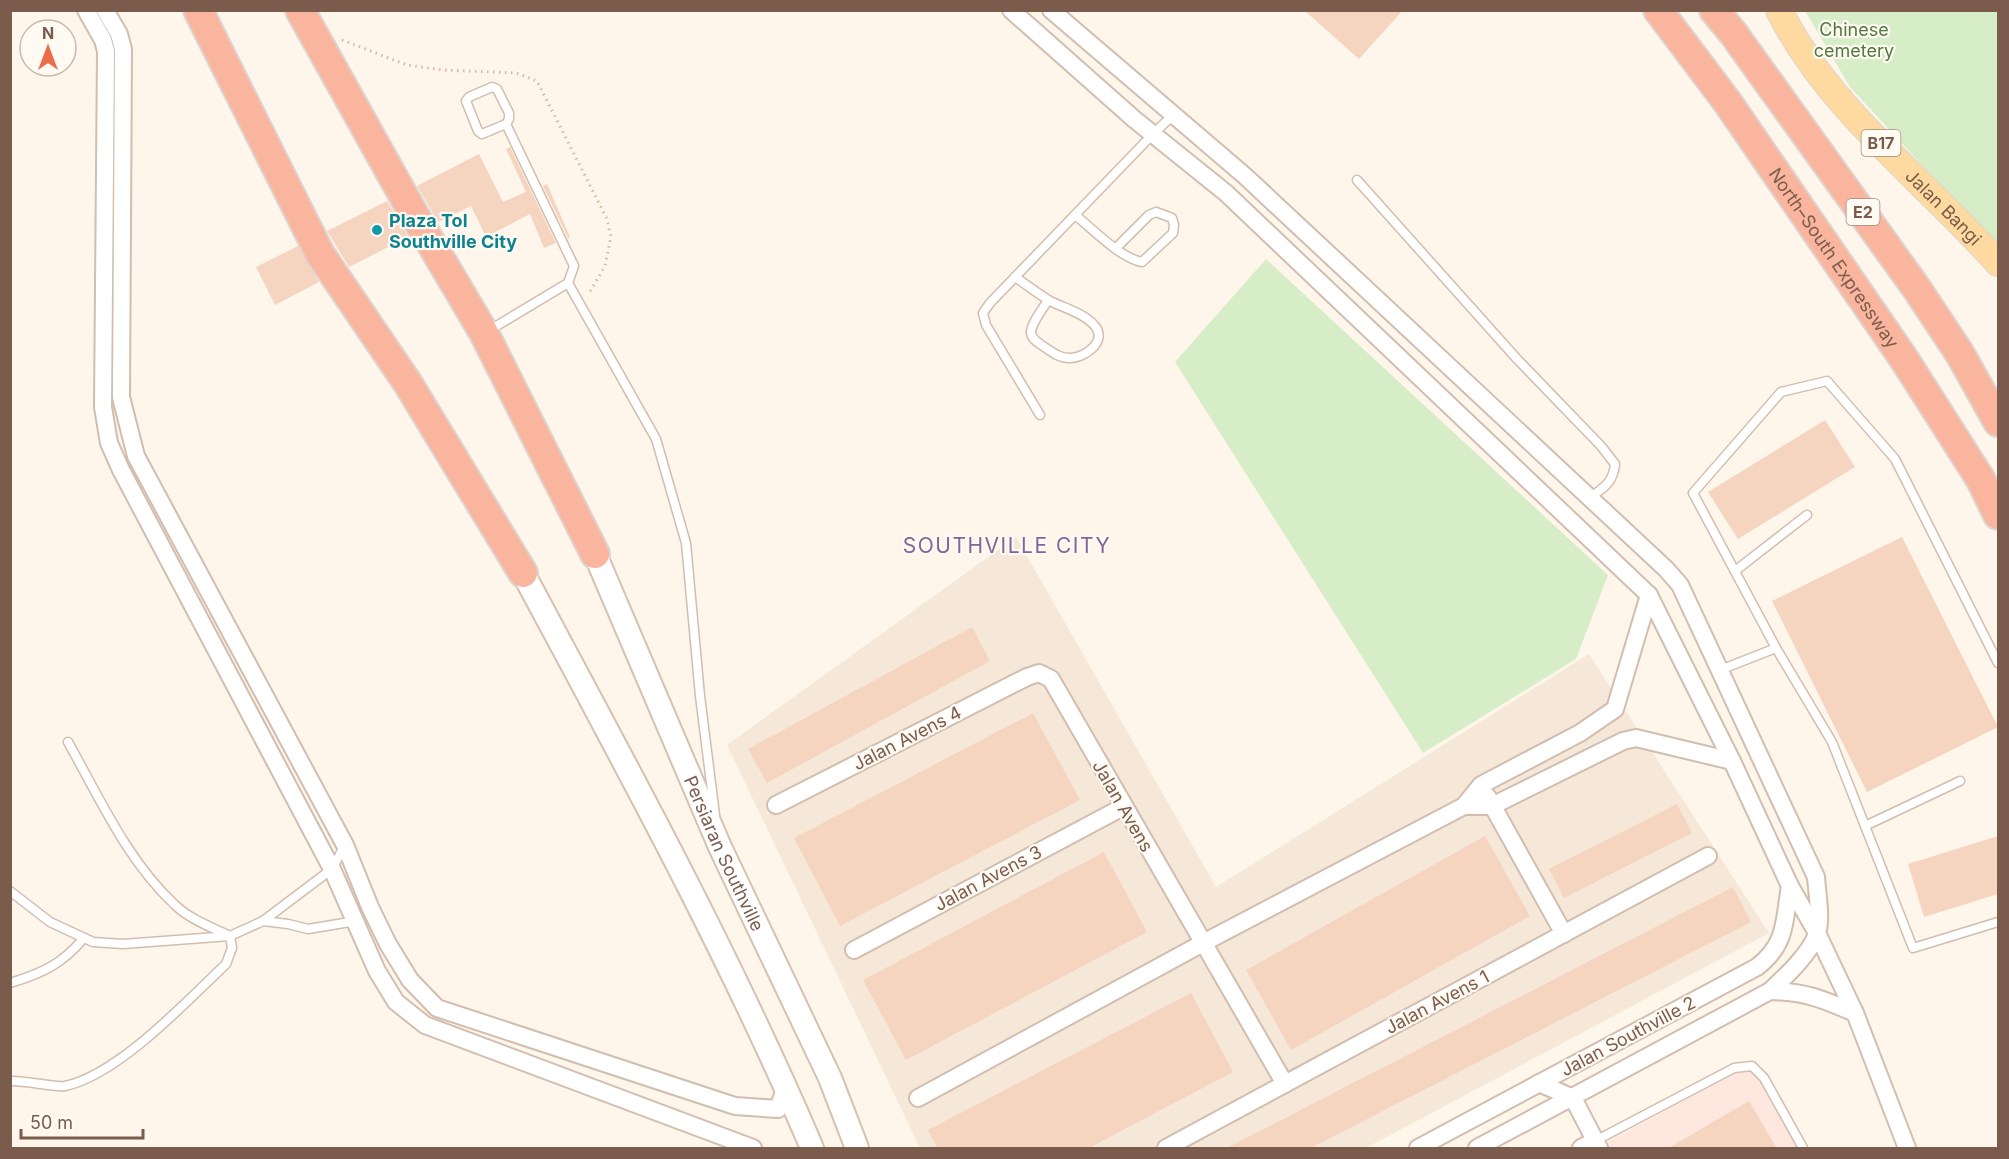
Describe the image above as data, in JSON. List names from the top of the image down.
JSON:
{
  "streets": {
    "highway": ["E2", "North–South Expressway"],
    "main road": ["B17", "Jalan Bangi", "Persiaran Southville"],
    "street": [
      "Jalan Avens 4",
      "Jalan Avens",
      "Jalan Avens 3",
      "Jalan Avens 1",
      "Jalan Southville 2"
    ]
  },
  "crossings": [
    ["Jalan Avens 4", "Jalan Avens"],
    ["Jalan Avens", "Jalan Avens 3"],
    ["Jalan Avens", "Jalan Avens 1"]
  ],
  "districts": ["SOUTHVILLE CITY"],
  "parks": ["Chinese cemetery"],
  "places": ["Plaza Tol Southville City"],
  "scale_bar": "50 m",
  "north": "top"
}
